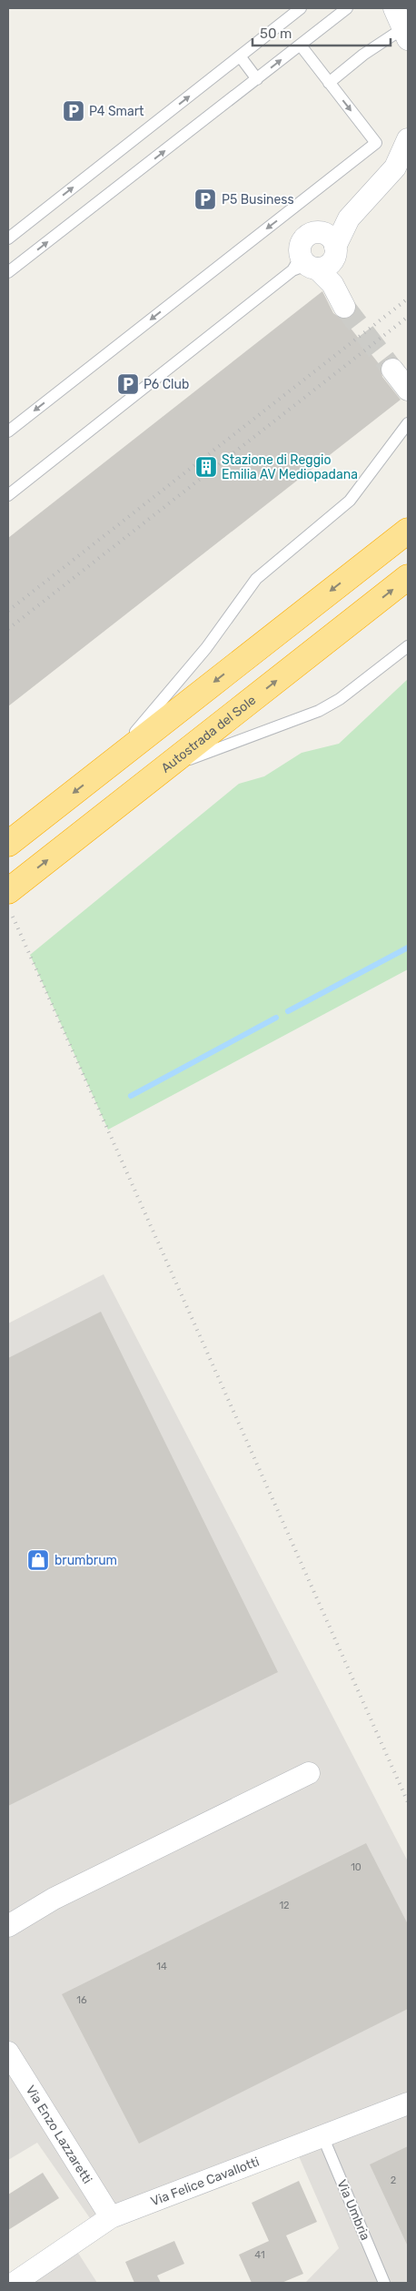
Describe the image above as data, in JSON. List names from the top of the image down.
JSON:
{
  "streets": {
    "highway": ["Autostrada del Sole"],
    "street": ["Via Enzo Lazzaretti", "Via Felice Cavallotti"],
    "lane": ["Via Umbria"]
  },
  "crossings": [
    ["Via Enzo Lazzaretti", "Via Felice Cavallotti"],
    ["Via Felice Cavallotti", "Via Umbria"]
  ],
  "places": {
    "parking": ["P4 Smart", "P5 Business", "P6 Club"],
    "building": ["Stazione di Reggio Emilia AV Mediopadana"],
    "shop": ["brumbrum"]
  },
  "house_numbers": [
    "10",
    "12",
    "14",
    "16",
    "2",
    "41"
  ],
  "scale_bar": "50 m"
}
